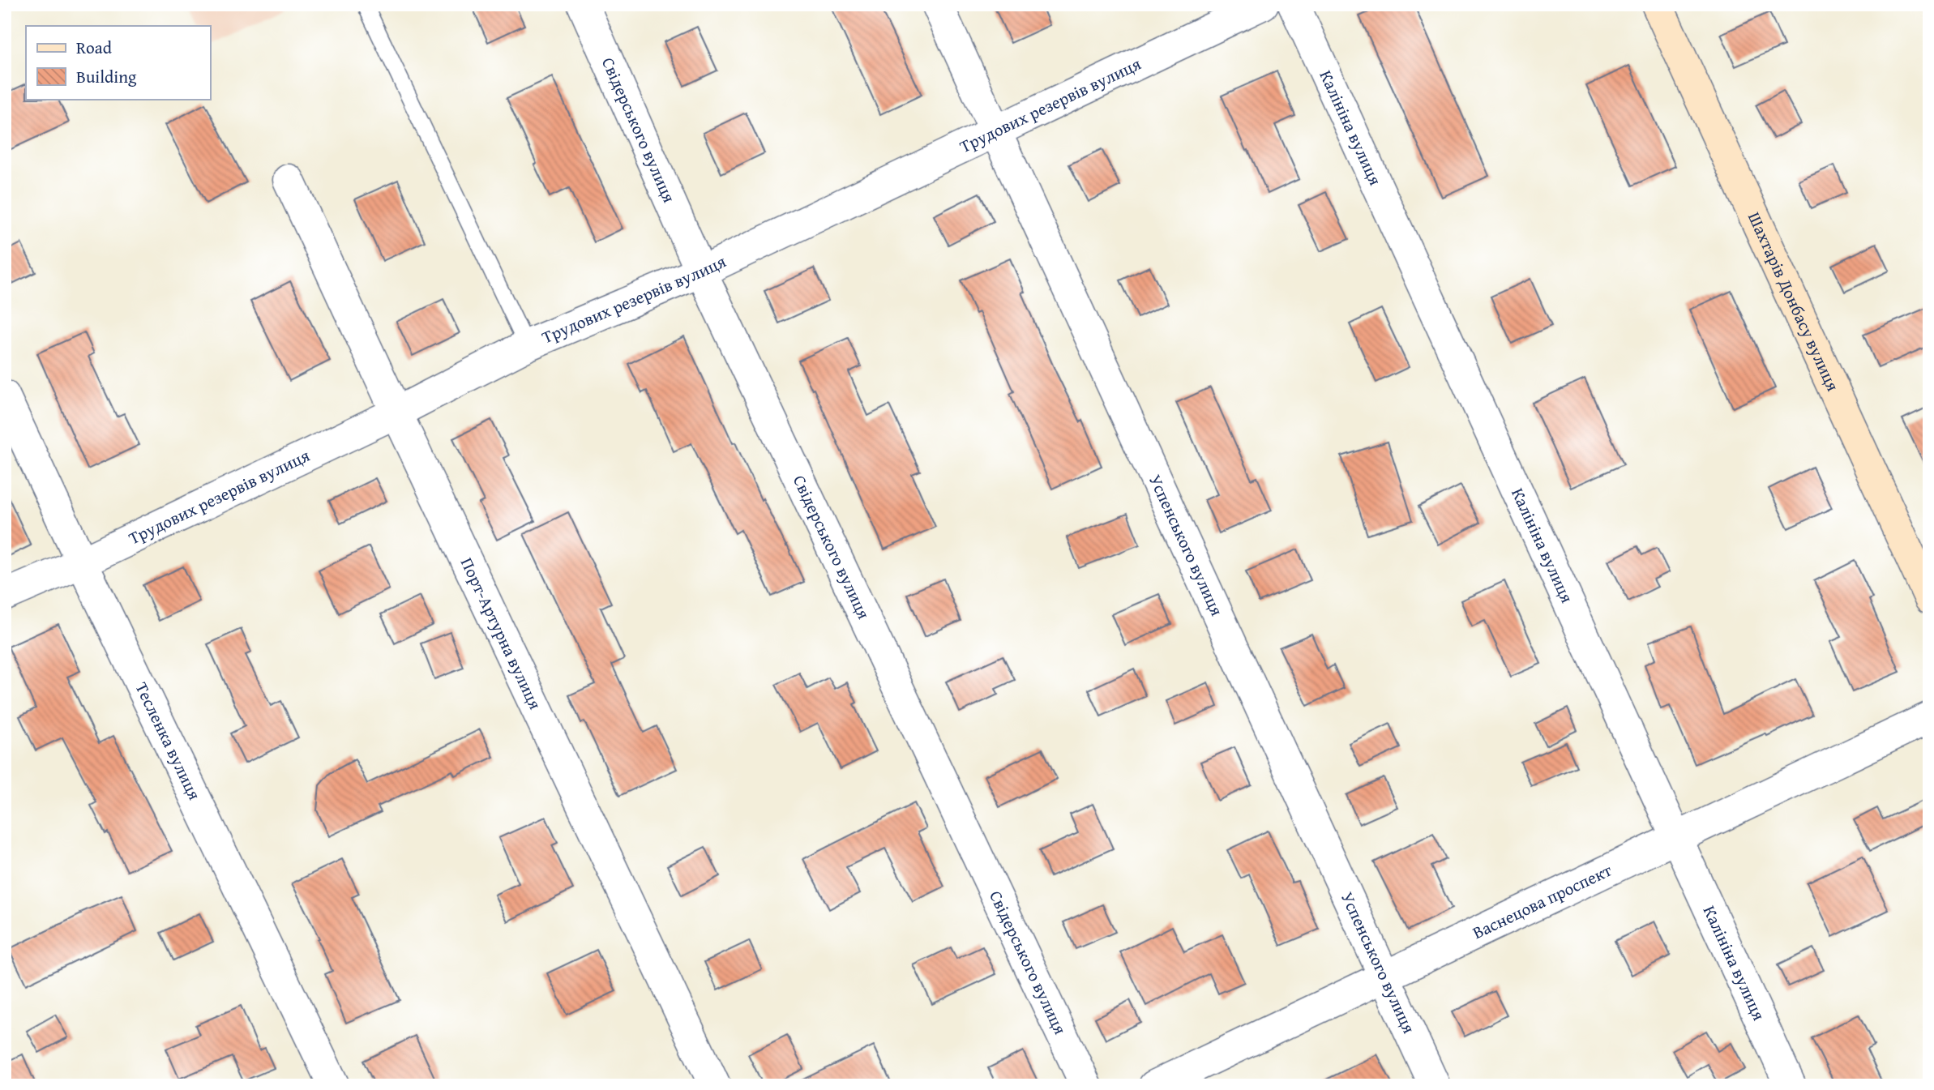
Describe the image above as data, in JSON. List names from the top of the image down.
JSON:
{
  "streets": {
    "street": [
      "Трудових резервів вулиця",
      "Калініна вулиця",
      "Свідерського вулиця",
      "Шахтарів Донбасу вулиця",
      "Успенського вулиця",
      "Порт-Артурна вулиця",
      "Тесленка вулиця",
      "Васнецова проспект"
    ]
  },
  "crossings": [
    ["Трудових резервів вулиця", "Свідерського вулиця"],
    ["Трудових резервів вулиця", "Успенського вулиця"],
    ["Трудових резервів вулиця", "Порт-Артурна вулиця"],
    ["Трудових резервів вулиця", "Тесленка вулиця"],
    ["Калініна вулиця", "Васнецова проспект"],
    ["Успенського вулиця", "Васнецова проспект"]
  ],
  "legend": ["Road", "Building"]
}
